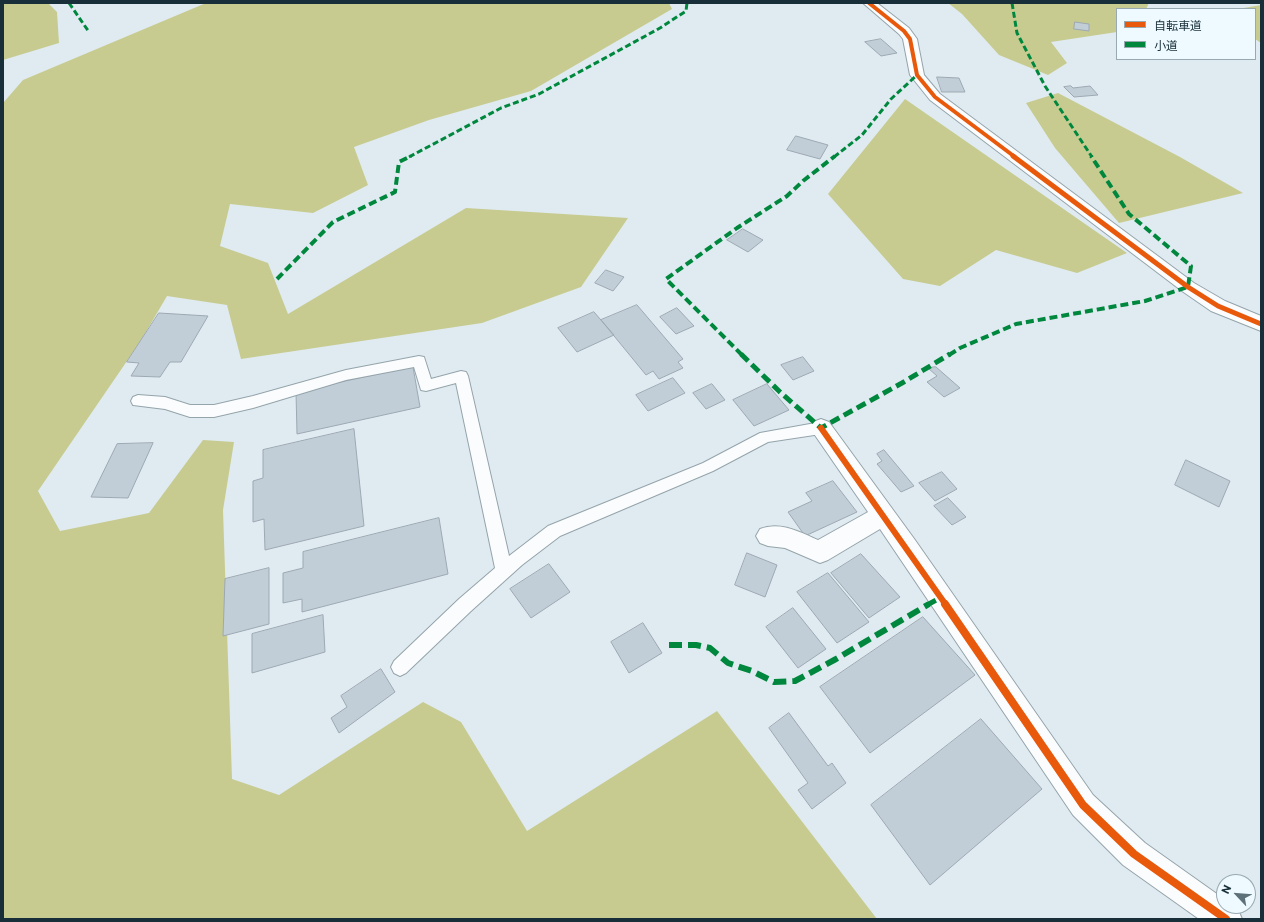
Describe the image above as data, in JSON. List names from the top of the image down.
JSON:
{
  "legend": ["自転車道", "小道"],
  "north": "top left"
}
